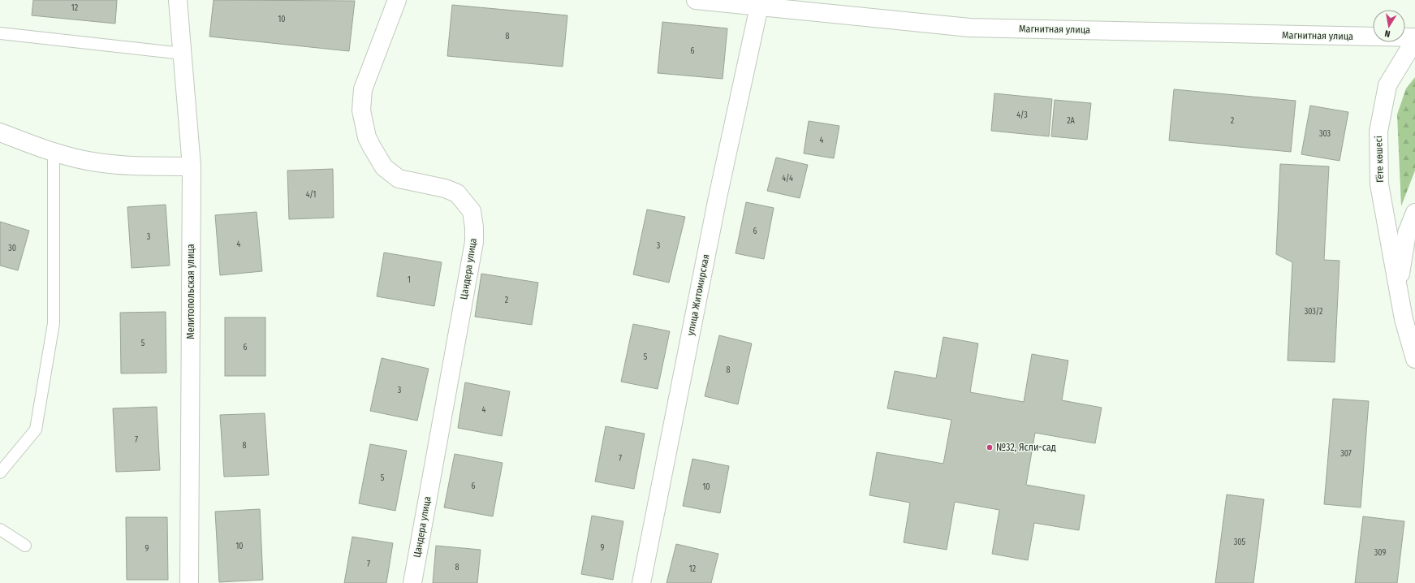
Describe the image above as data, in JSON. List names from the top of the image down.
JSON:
{
  "streets": {
    "street": [
      "Магнитная улица",
      "Гёте көшесі",
      "Цандера улица",
      "Мелитопольская улица",
      "улица Житомирская"
    ]
  },
  "crossings": [
    ["Магнитная улица", "Гёте көшесі"],
    ["Магнитная улица", "улица Житомирская"]
  ],
  "places": ["№32, Ясли-сад"],
  "house_numbers": [
    "12",
    "10",
    "8",
    "6",
    "4/3",
    "2А",
    "2",
    "303",
    "4",
    "4/4",
    "4/1",
    "6",
    "3",
    "4",
    "3",
    "30",
    "1",
    "2",
    "303/2",
    "5",
    "6",
    "5",
    "8",
    "3",
    "4",
    "7",
    "8",
    "307",
    "7",
    "5",
    "6",
    "10",
    "305",
    "10",
    "9",
    "9",
    "309",
    "7",
    "8",
    "12"
  ],
  "north": "bottom"
}
